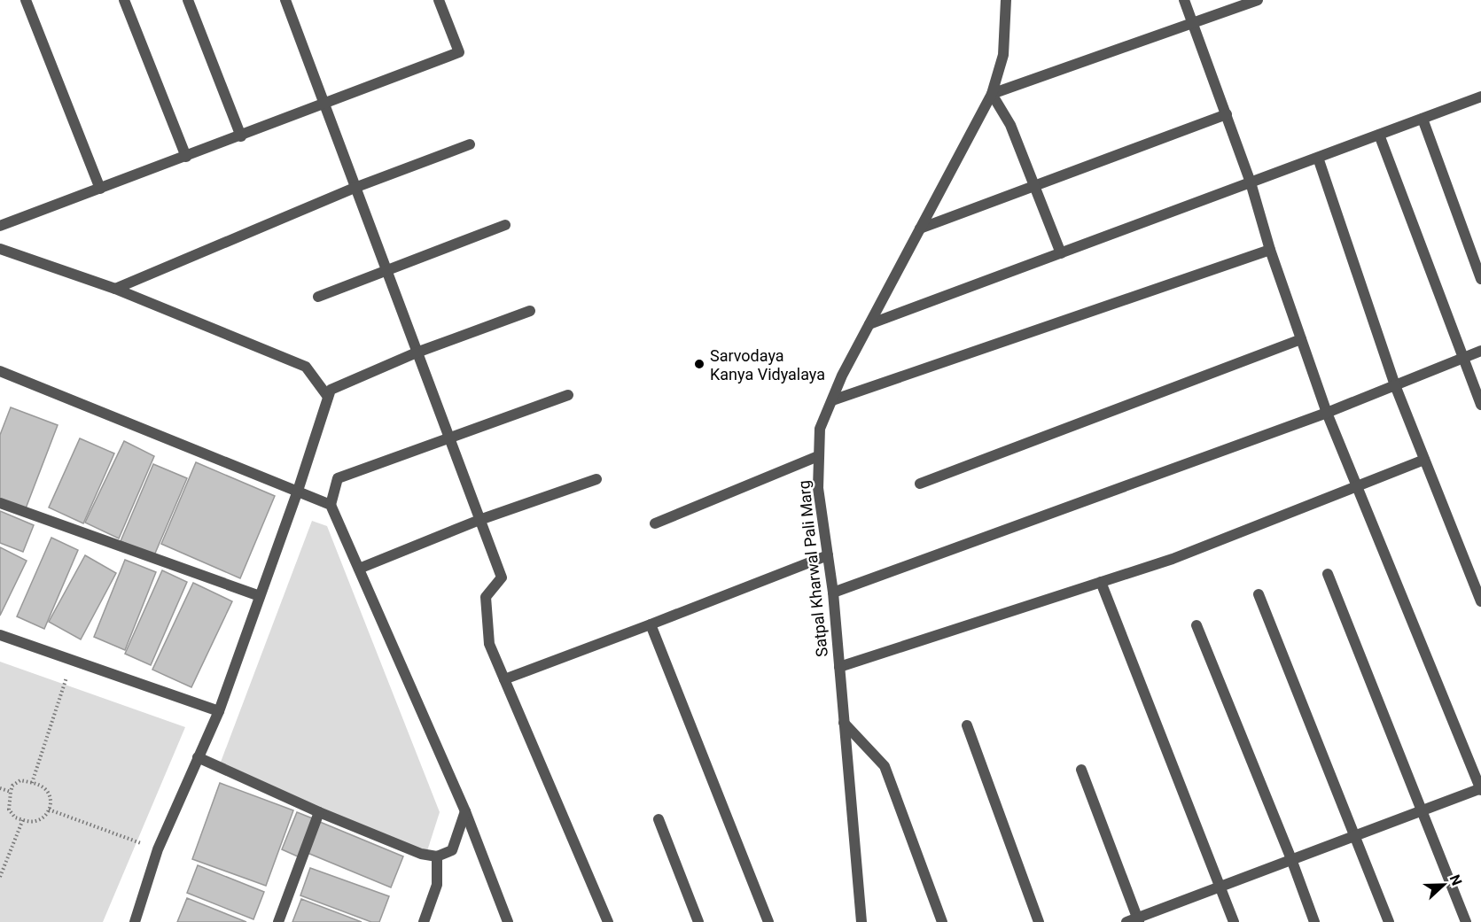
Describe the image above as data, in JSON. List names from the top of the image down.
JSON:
{
  "streets": {
    "street": ["Satpal Kharwal Pali Marg"]
  },
  "places": ["Sarvodaya Kanya Vidyalaya"],
  "north": "right"
}
